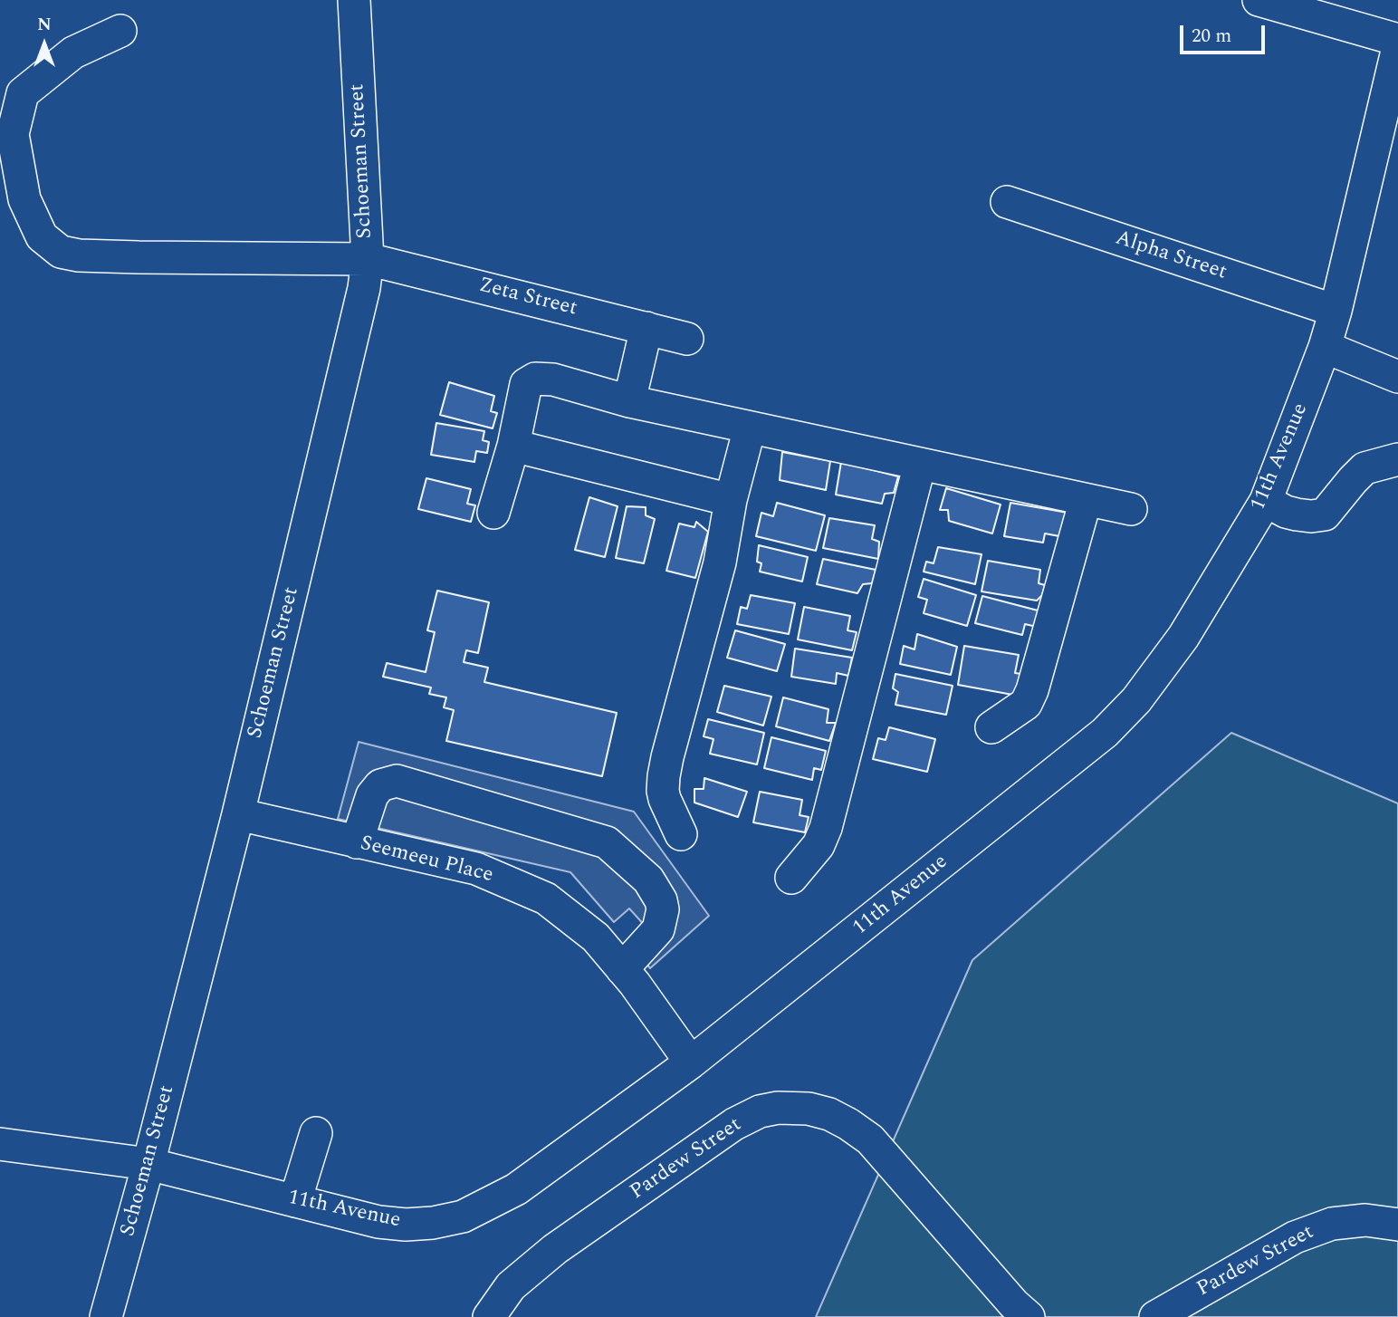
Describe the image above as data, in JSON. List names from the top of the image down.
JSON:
{
  "streets": {
    "street": [
      "Schoeman Street",
      "Alpha Street",
      "Zeta Street",
      "11th Avenue",
      "Seemeeu Place",
      "Pardew Street"
    ]
  },
  "crossings": [
    ["Schoeman Street", "Zeta Street"],
    ["Schoeman Street", "11th Avenue"],
    ["Schoeman Street", "Seemeeu Place"],
    ["Alpha Street", "11th Avenue"],
    ["11th Avenue", "Seemeeu Place"]
  ],
  "scale_bar": "20 m",
  "north": "top"
}
